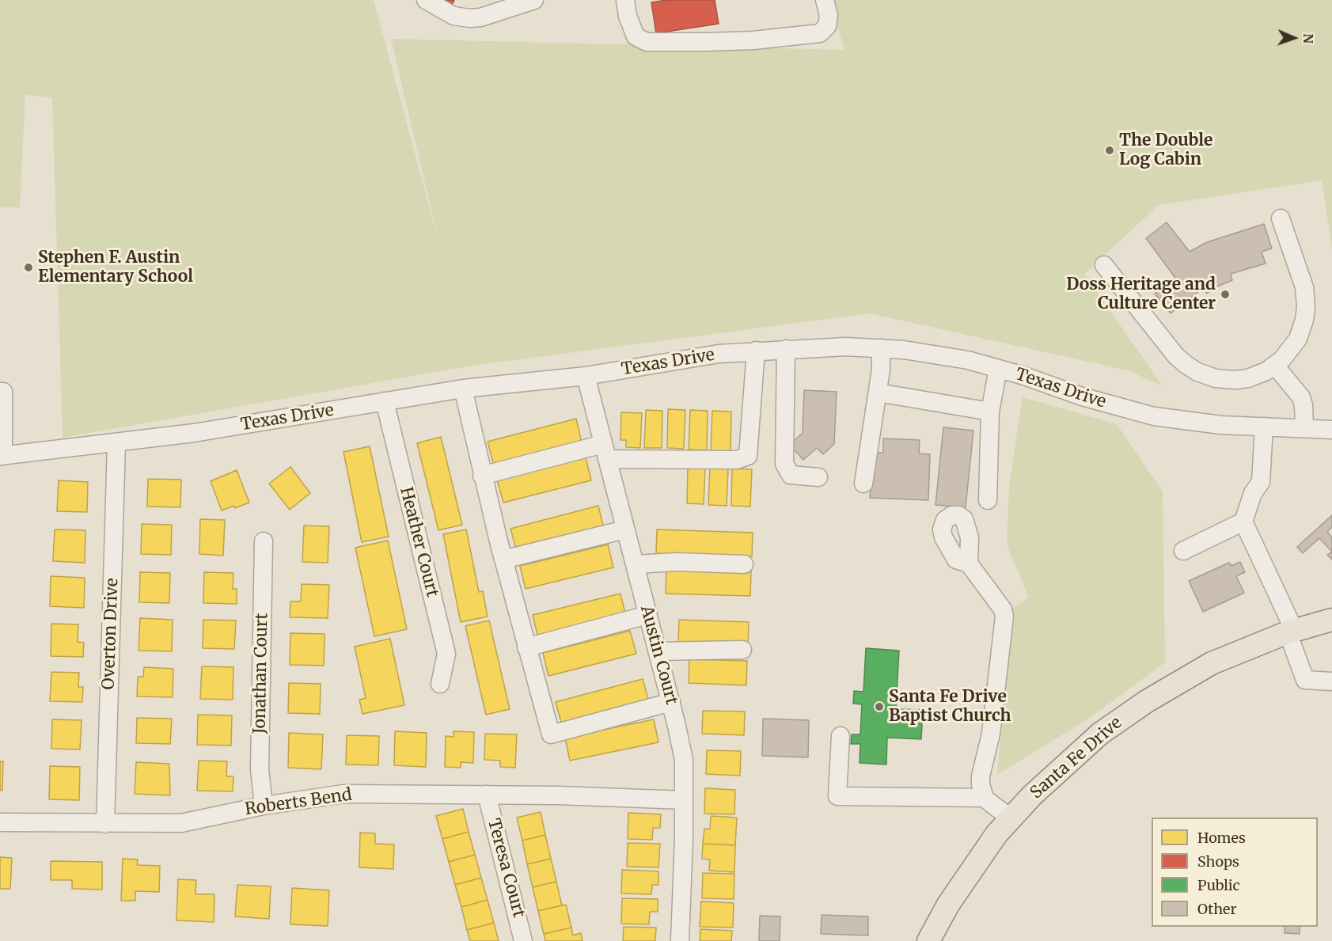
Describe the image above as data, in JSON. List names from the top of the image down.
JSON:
{
  "streets": {
    "main road": ["Santa Fe Drive"],
    "street": [
      "Texas Drive",
      "Heather Court",
      "Overton Drive",
      "Austin Court",
      "Jonathan Court",
      "Roberts Bend",
      "Teresa Court"
    ]
  },
  "crossings": [
    ["Texas Drive", "Heather Court"],
    ["Texas Drive", "Overton Drive"],
    ["Texas Drive", "Austin Court"],
    ["Overton Drive", "Roberts Bend"],
    ["Austin Court", "Roberts Bend"],
    ["Jonathan Court", "Roberts Bend"],
    ["Roberts Bend", "Teresa Court"]
  ],
  "places": [
    "The Double Log Cabin",
    "Stephen F. Austin Elementary School",
    "Doss Heritage and Culture Center",
    "Santa Fe Drive Baptist Church"
  ],
  "legend": [
    "Homes",
    "Shops",
    "Public",
    "Other"
  ],
  "north": "right"
}
